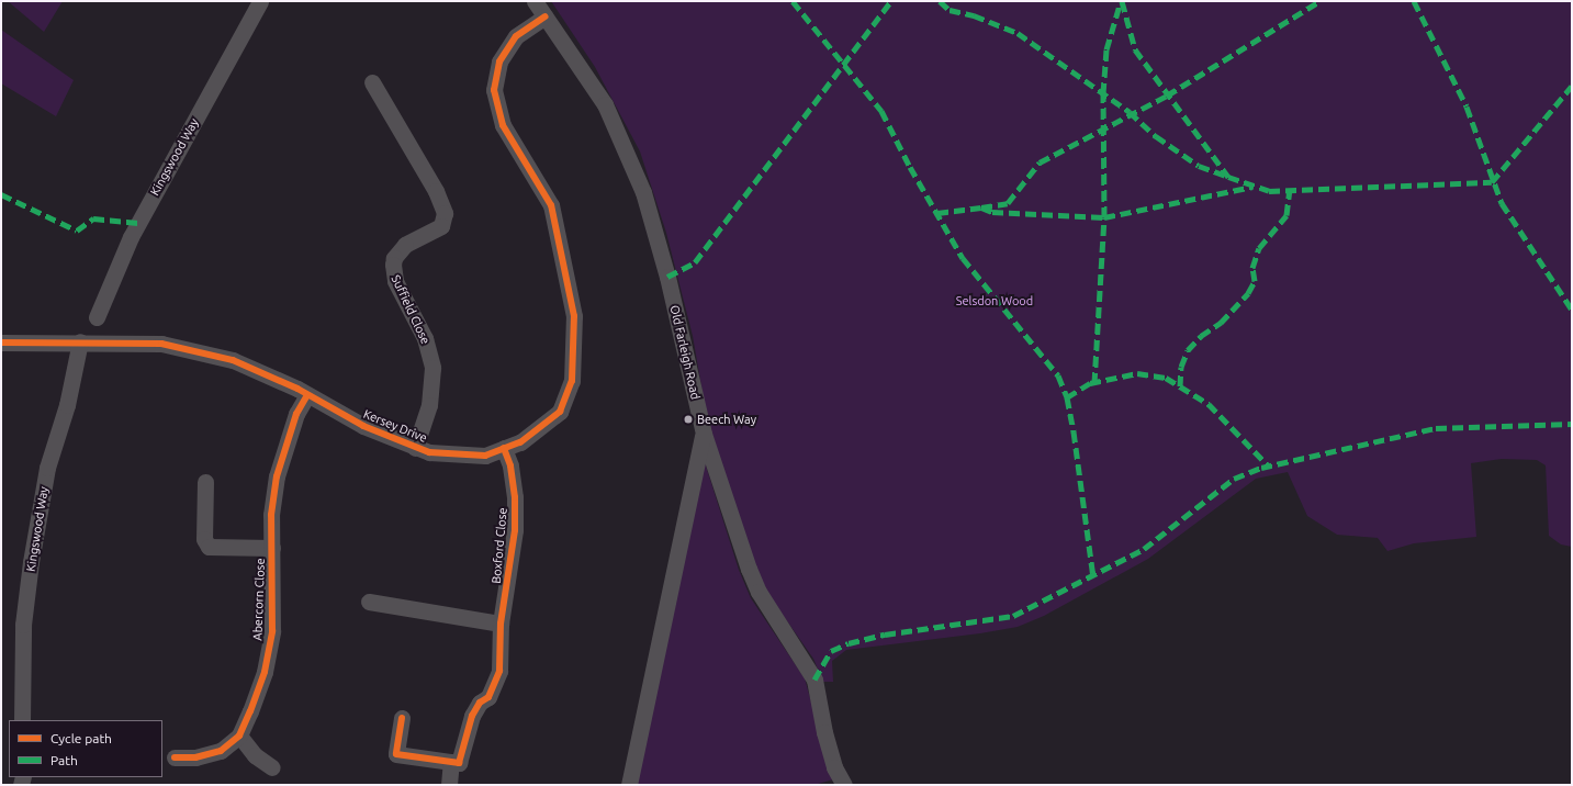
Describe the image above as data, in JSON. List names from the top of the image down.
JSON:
{
  "streets": {
    "street": [
      "Kingswood Way",
      "Suffield Close",
      "Old Farleigh Road",
      "Kersey Drive",
      "Boxford Close",
      "Abercorn Close"
    ]
  },
  "crossings": [
    ["Kingswood Way", "Kersey Drive"],
    ["Suffield Close", "Kersey Drive"],
    ["Old Farleigh Road", "Kersey Drive"],
    ["Kersey Drive", "Boxford Close"],
    ["Kersey Drive", "Abercorn Close"]
  ],
  "parks": ["Selsdon Wood"],
  "places": ["Beech Way"],
  "legend": ["Cycle path", "Path"]
}
